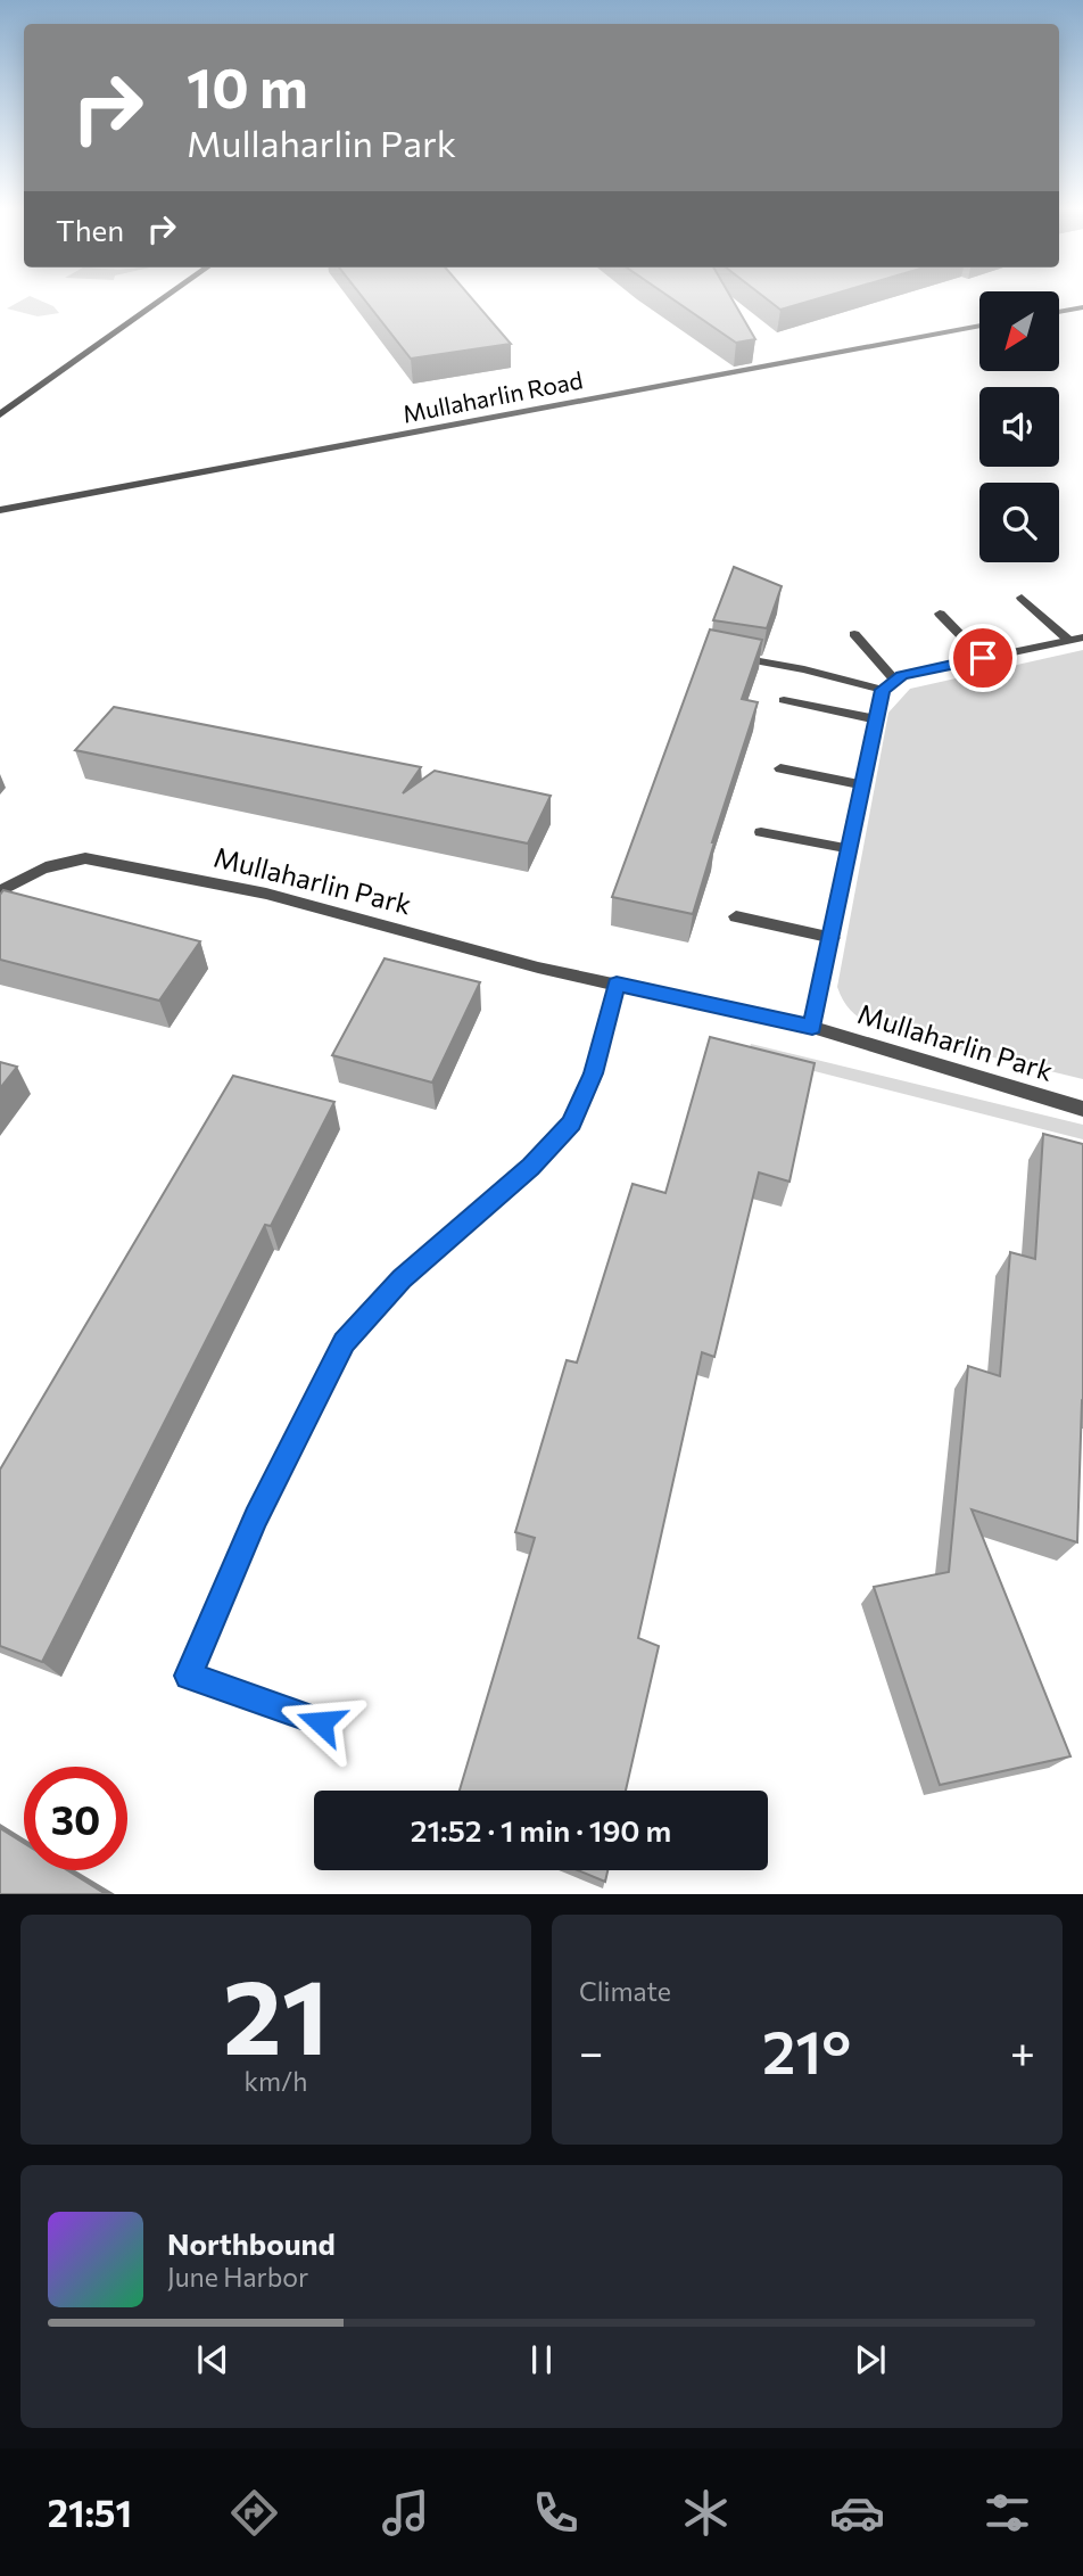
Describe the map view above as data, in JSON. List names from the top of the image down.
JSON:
{
  "streets": {
    "street": ["Mullaharlin Road", "Mullaharlin Park"]
  },
  "north": "bottom left",
  "page": {
    "turn": ["10 m", "Mullaharlin Park"],
    "then": "Then",
    "limit": "30",
    "trip": "21:52 · 1 min · 190 m",
    "tile": [
      ["21", "km/h"],
      "Climate"
    ],
    "heat": ["−", "21°", "+"],
    "song": ["Northbound", "June Harbor"],
    "tabs": "21:51"
  }
}
